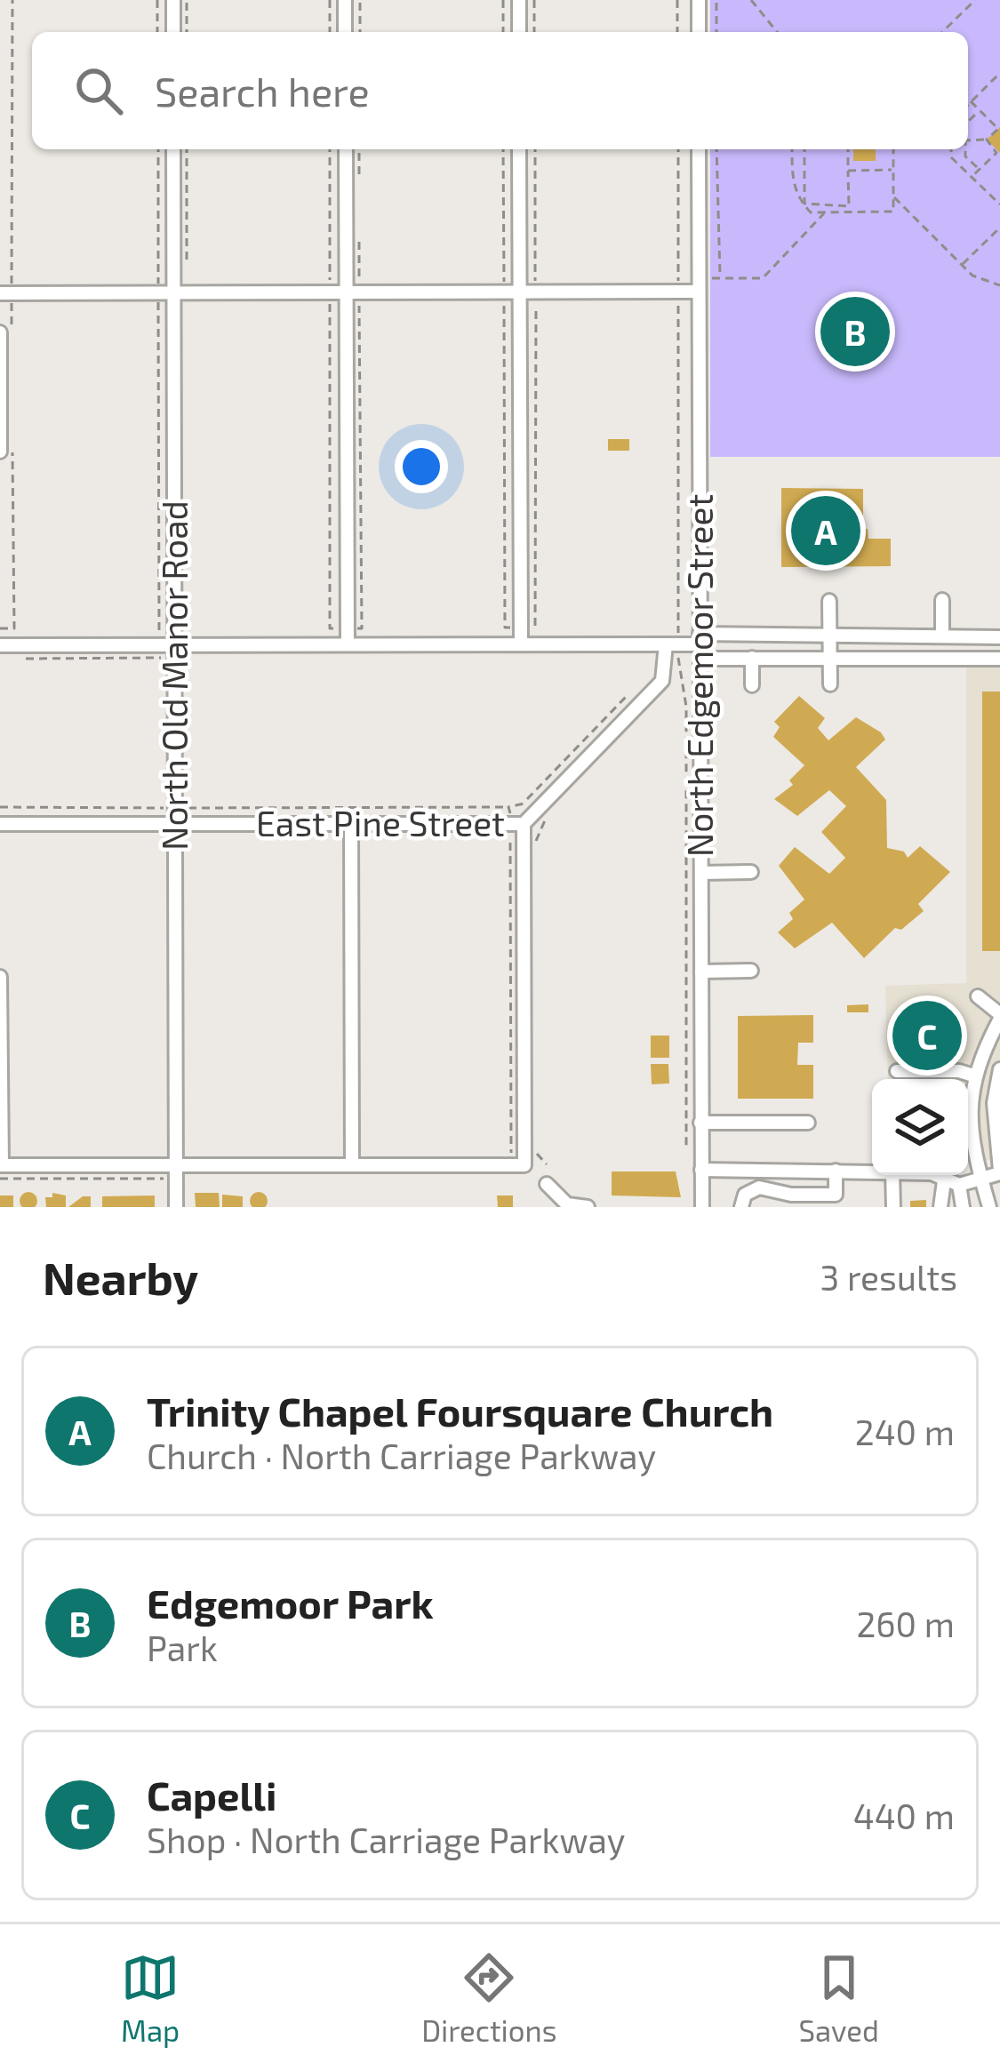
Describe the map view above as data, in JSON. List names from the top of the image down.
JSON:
{
  "streets": {
    "street": ["North Old Manor Road", "North Edgemoor Street", "East Pine Street"]
  },
  "crossings": [
    ["North Old Manor Road", "East Pine Street"]
  ],
  "page": {
    "search": "Search here",
    "pins": ["B", "A", "C"],
    "heading": ["Nearby", "3 results"],
    "list": [
      {
        "mark": "A",
        "name": "Trinity Chapel Foursquare Church",
        "note": "Church · North Carriage Parkway",
        "value": "240 m"
      },
      {
        "mark": "B",
        "name": "Edgemoor Park",
        "note": "Park",
        "value": "260 m"
      },
      {
        "mark": "C",
        "name": "Capelli",
        "note": "Shop · North Carriage Parkway",
        "value": "440 m"
      }
    ],
    "nav": ["Map", "Directions", "Saved"]
  }
}
